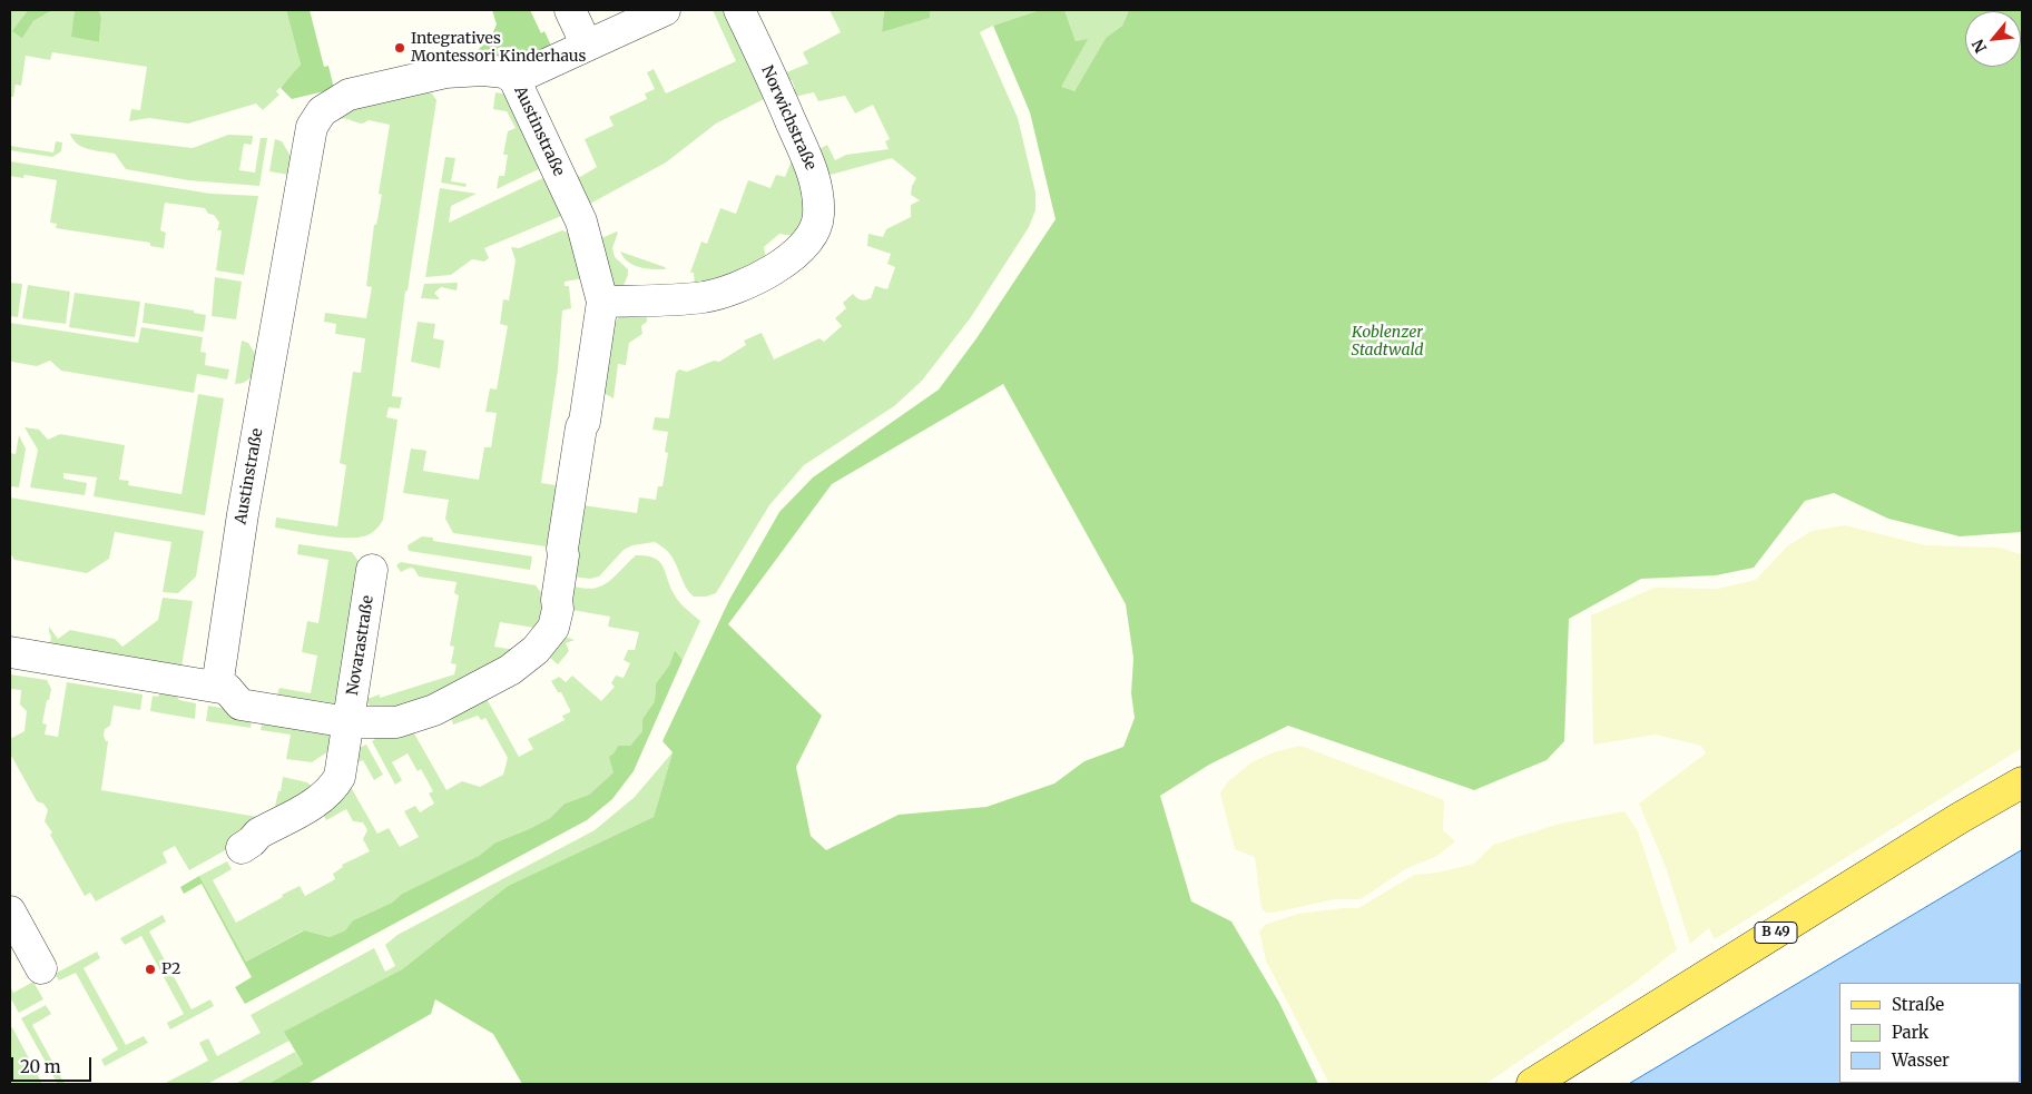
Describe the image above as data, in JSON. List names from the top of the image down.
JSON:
{
  "streets": {
    "main road": ["B 49"],
    "street": ["Norwichstraße", "Austinstraße", "Novarastraße"]
  },
  "crossings": [
    ["Norwichstraße", "Austinstraße"],
    ["Austinstraße", "Novarastraße"]
  ],
  "parks": ["Koblenzer Stadtwald"],
  "places": ["Integratives Montessori Kinderhaus", "P2"],
  "legend": ["Straße", "Park", "Wasser"],
  "scale_bar": "20 m",
  "north": "bottom left"
}
